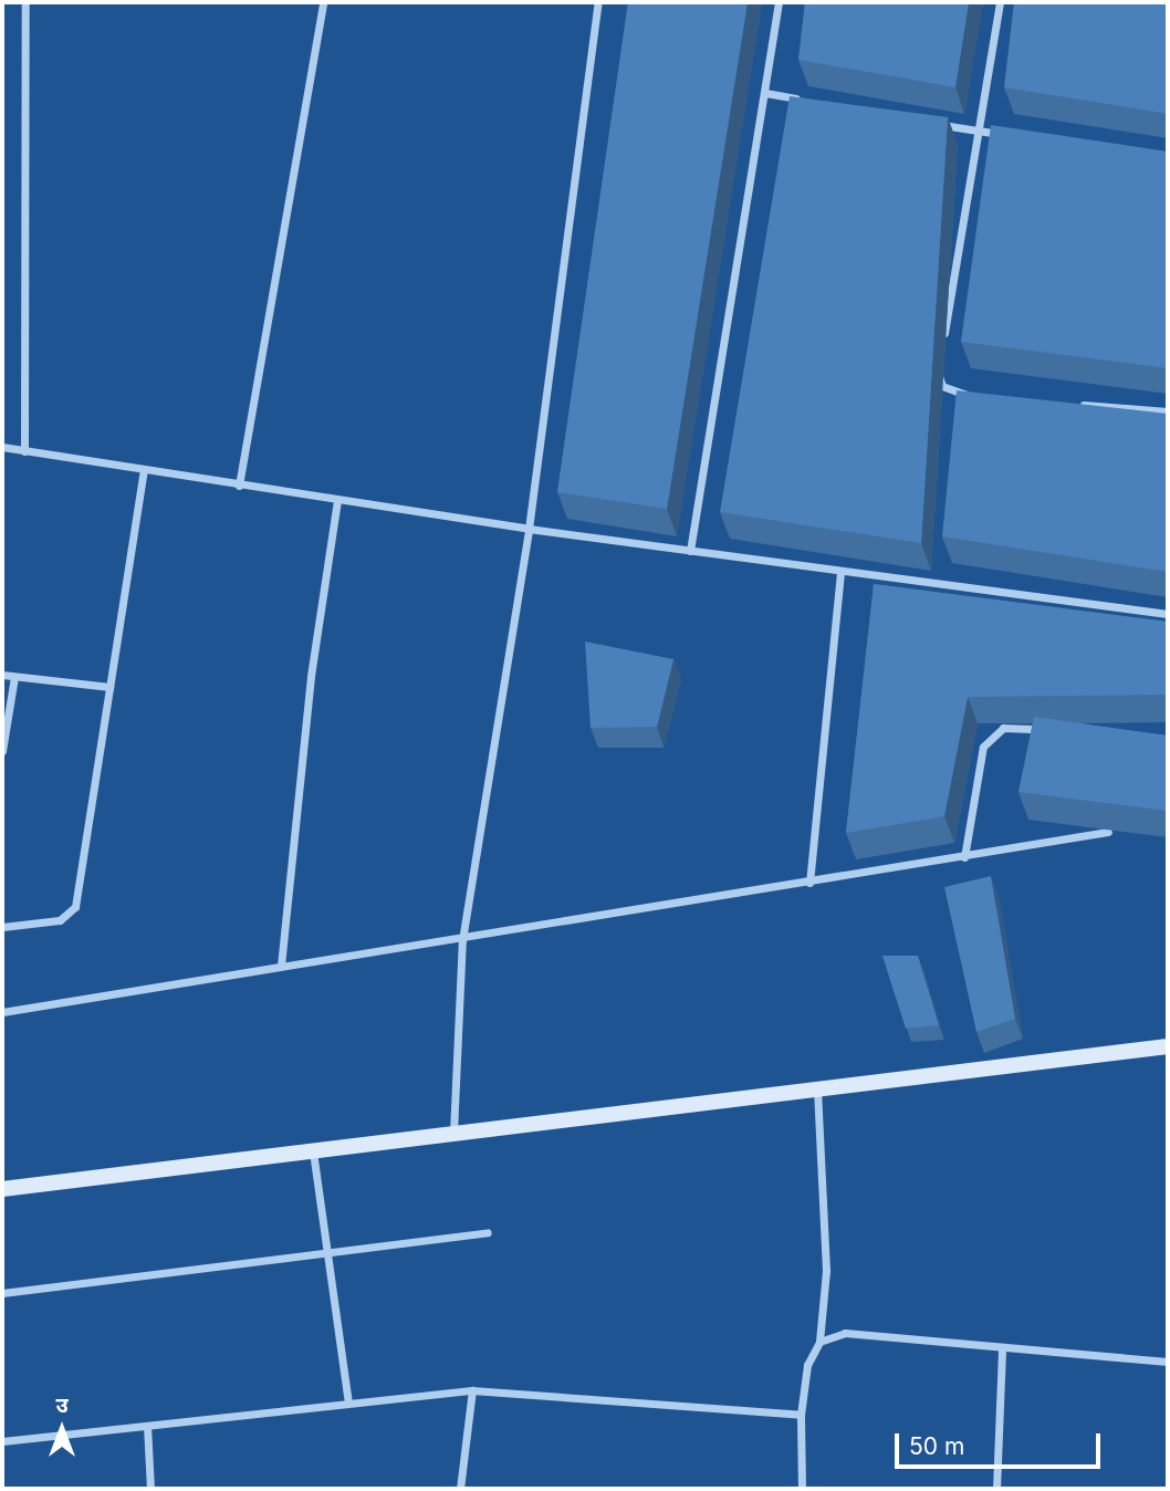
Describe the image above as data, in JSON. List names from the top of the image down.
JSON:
{
  "scale_bar": "50 m",
  "north": "top"
}
